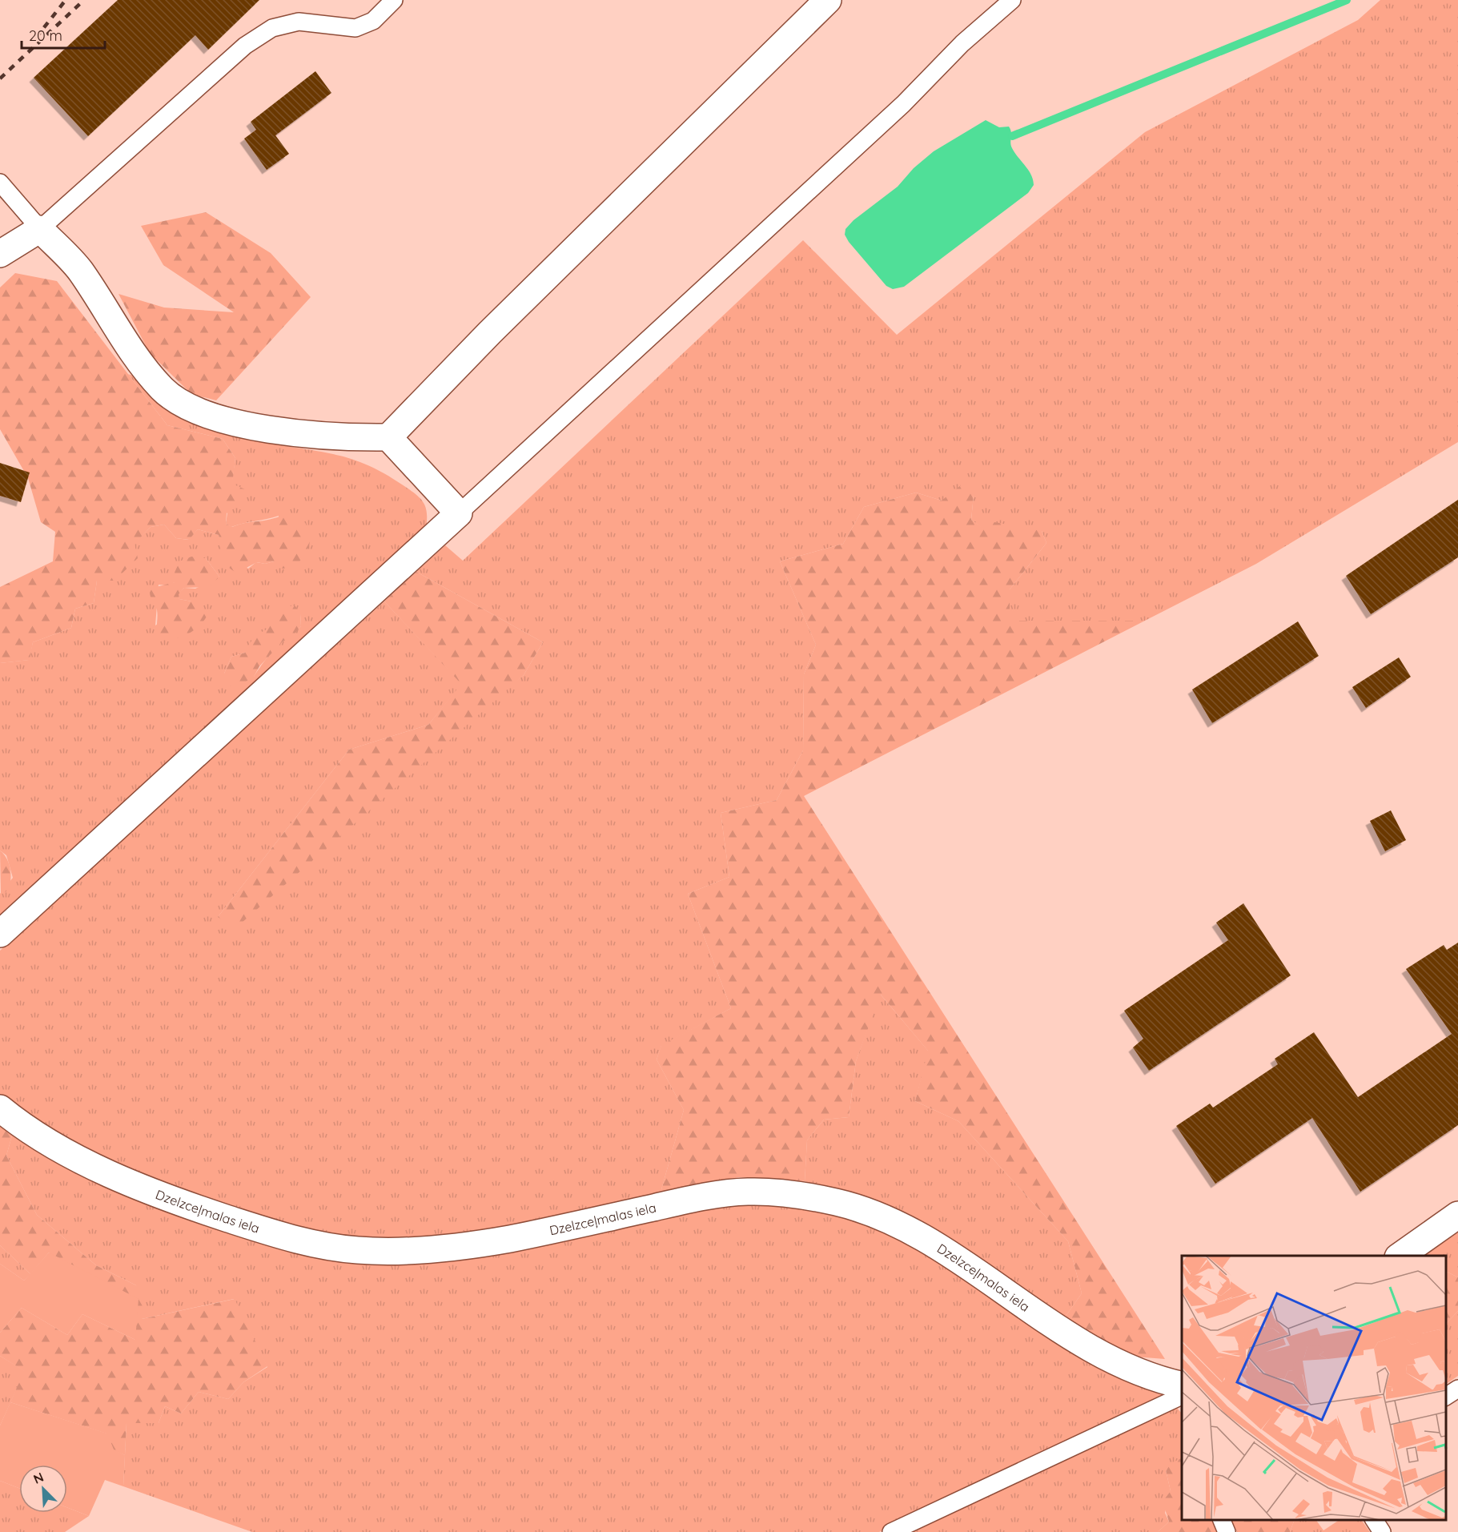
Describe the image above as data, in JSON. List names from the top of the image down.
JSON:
{
  "streets": {
    "street": ["Dzelzceļmalas iela"]
  },
  "scale_bar": "20 m",
  "north": "top left"
}
